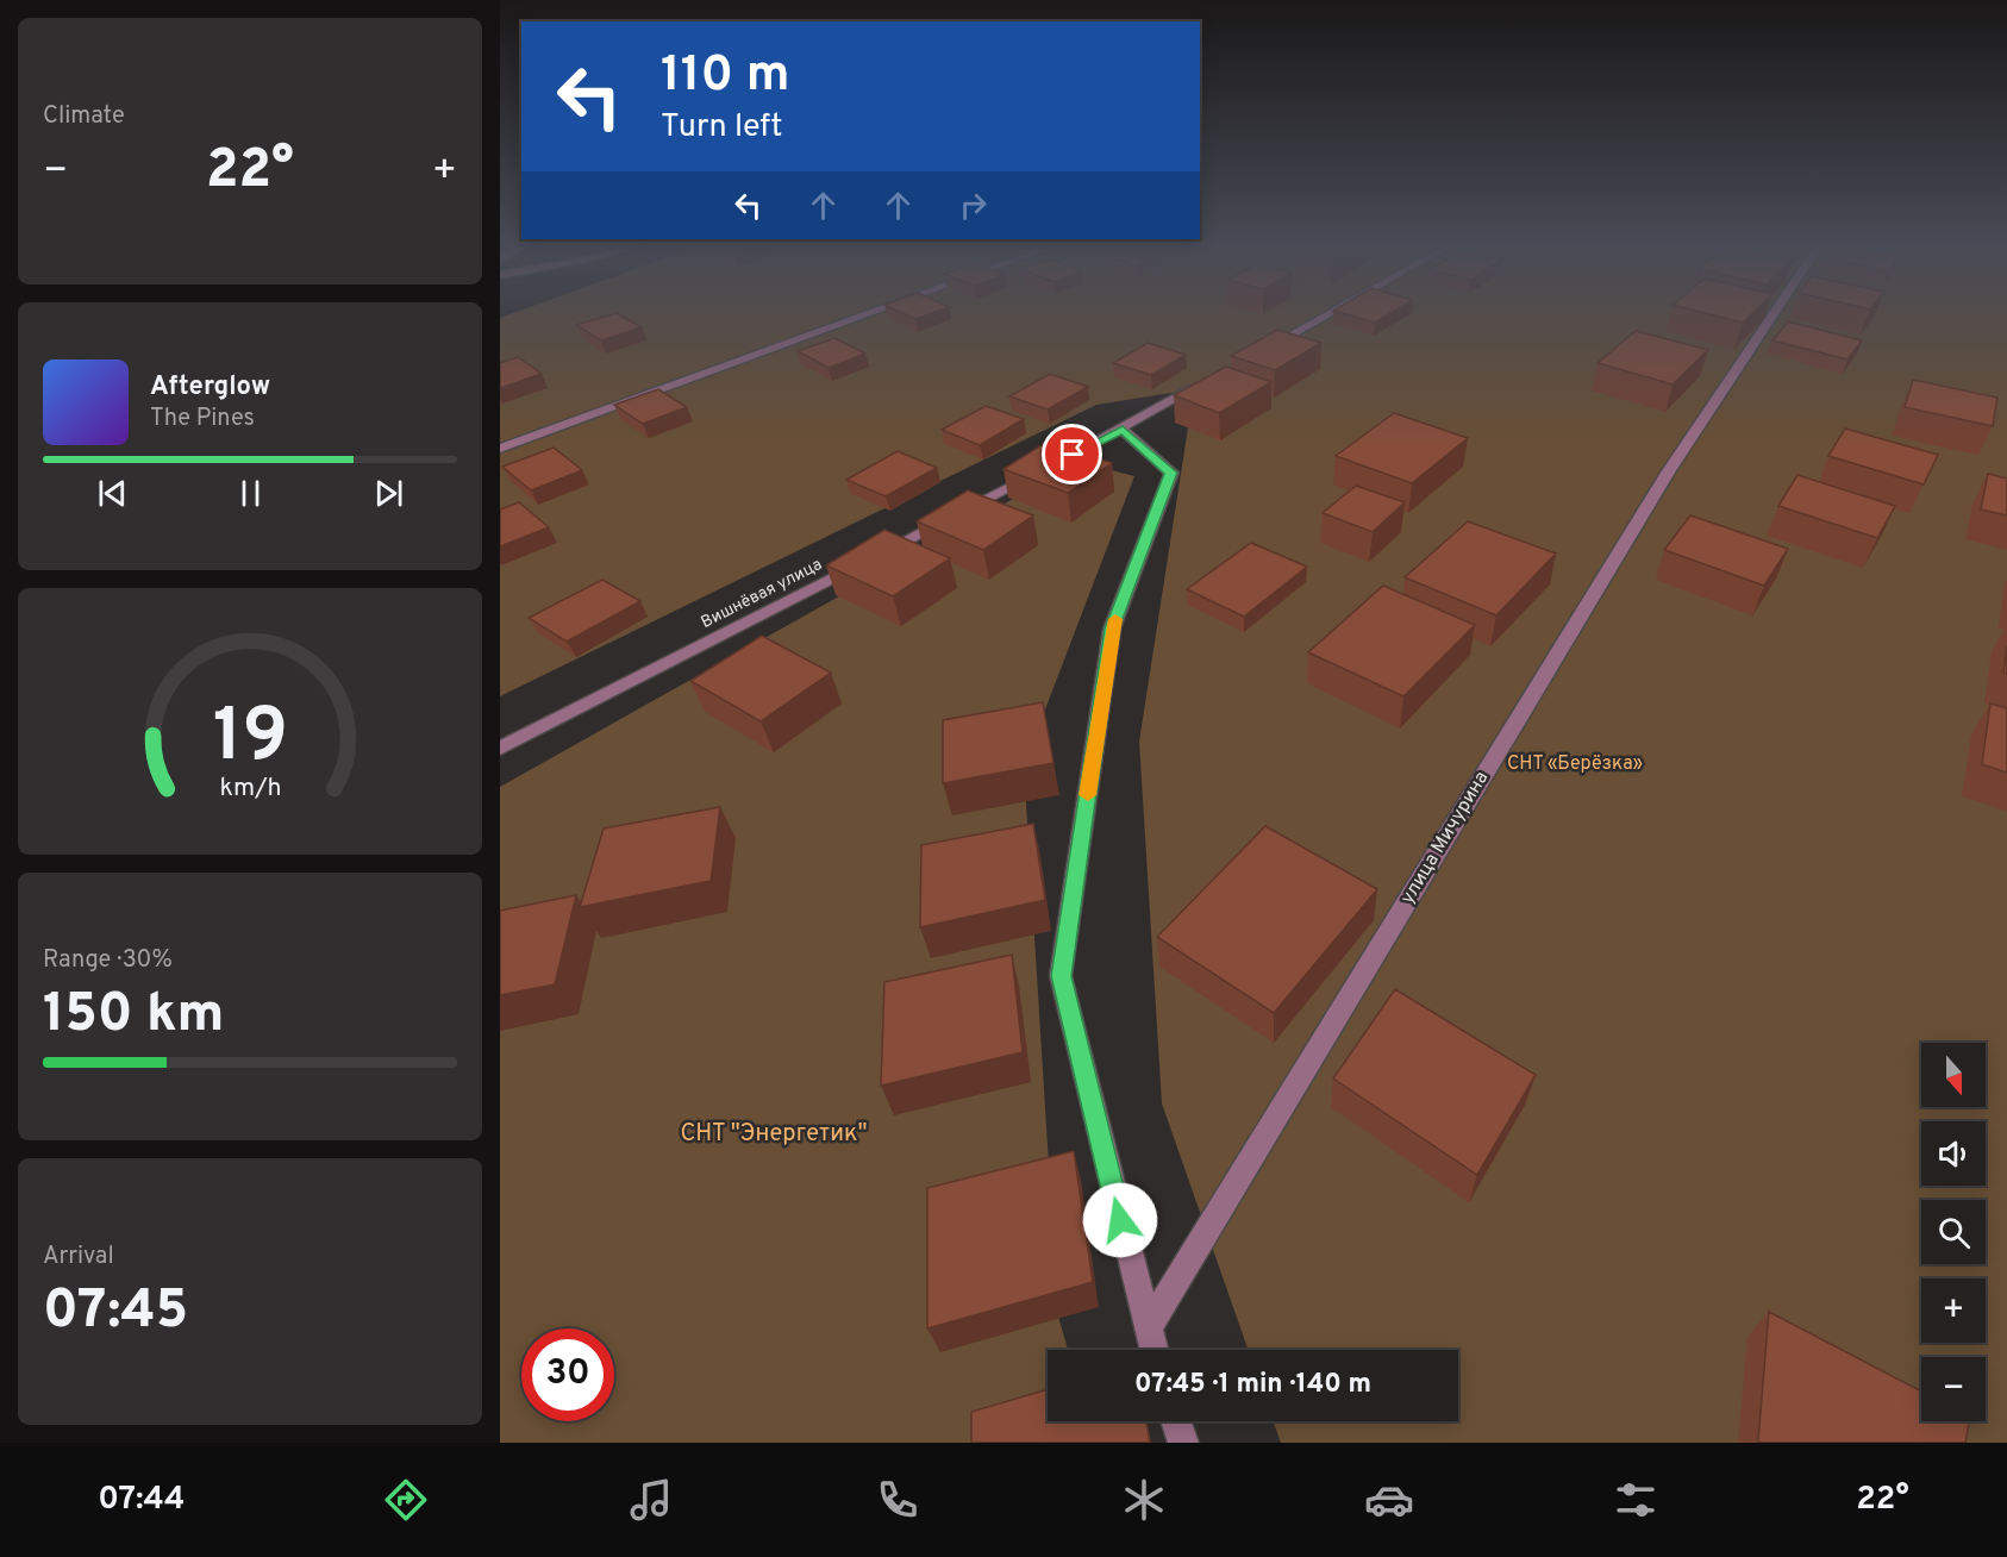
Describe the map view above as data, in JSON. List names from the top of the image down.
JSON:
{
  "streets": {
    "street": ["Вишнёвая улица", "улица Мичурина"]
  },
  "parks": ["СНТ «Берёзка»", "СНТ \"Энергетик\""],
  "north": "bottom",
  "page": {
    "tile": [
      "Climate",
      ["Range · 30%", "150 km"],
      ["Arrival", "07:45"]
    ],
    "turn": ["110 m", "Turn left"],
    "heat": ["−", "22°", "+"],
    "song": ["Afterglow", "The Pines"],
    "map_buttons": ["+", "−"],
    "limit": "30",
    "trip": "07:45 · 1 min · 140 m",
    "tabs": ["07:44", "22°"],
    "gauge": ["19", "km/h"]
  }
}
